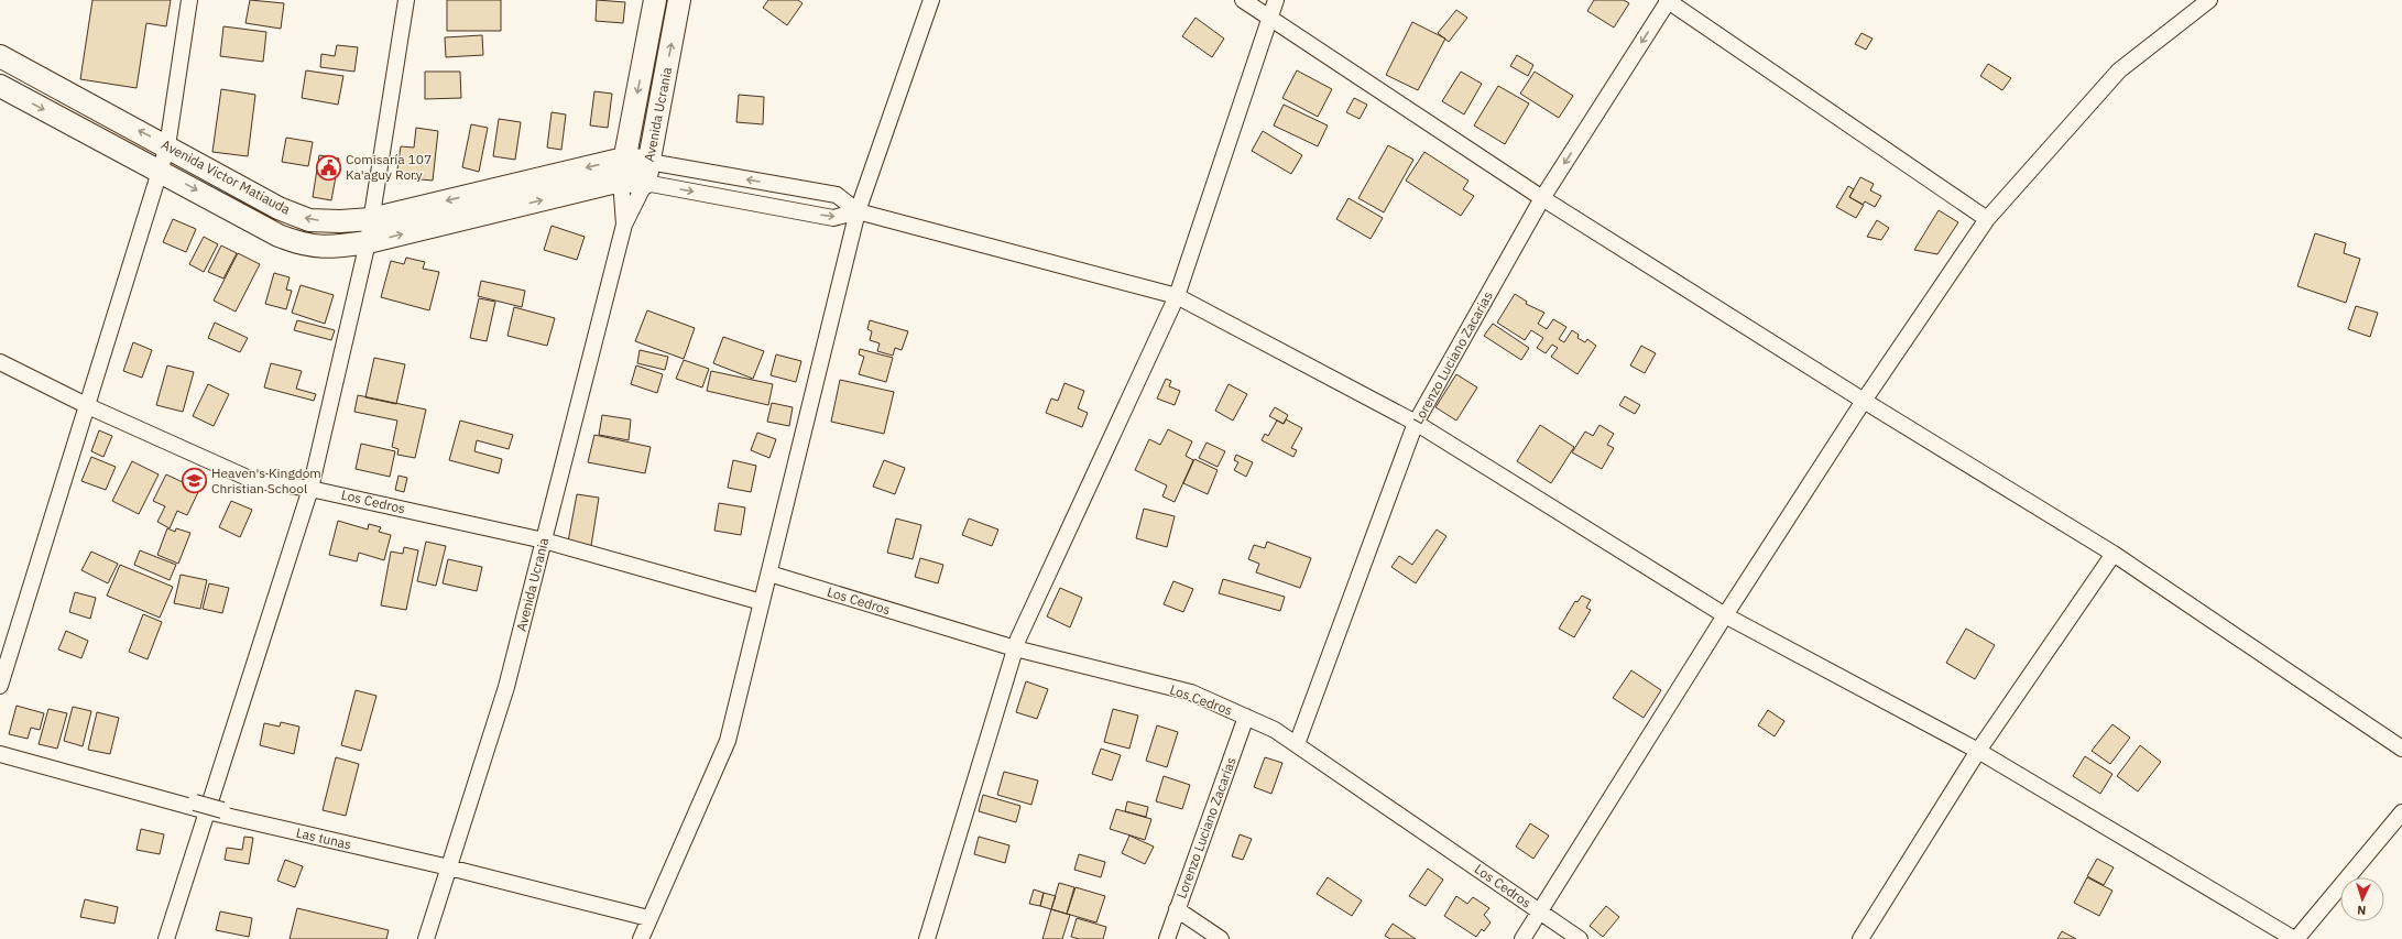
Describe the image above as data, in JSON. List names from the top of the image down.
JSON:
{
  "streets": {
    "main road": ["Avenida Ucrania", "Avenida Victor Matiauda"],
    "street": [
      "Lorenzo Luciano Zacarias",
      "Los Cedros",
      "Lorenzo Luciano Zacarías",
      "Las tunas"
    ]
  },
  "crossings": [
    ["Avenida Ucrania", "Avenida Victor Matiauda"],
    ["Avenida Ucrania", "Los Cedros"],
    ["Avenida Ucrania", "Las tunas"],
    ["Lorenzo Luciano Zacarias", "Los Cedros"],
    ["Los Cedros", "Lorenzo Luciano Zacarías"]
  ],
  "places": {
    "public building": ["Comisaría 107 Ka'aguy Rory"],
    "school or university": ["Heaven's Kingdom Christian School"]
  },
  "north": "bottom"
}
